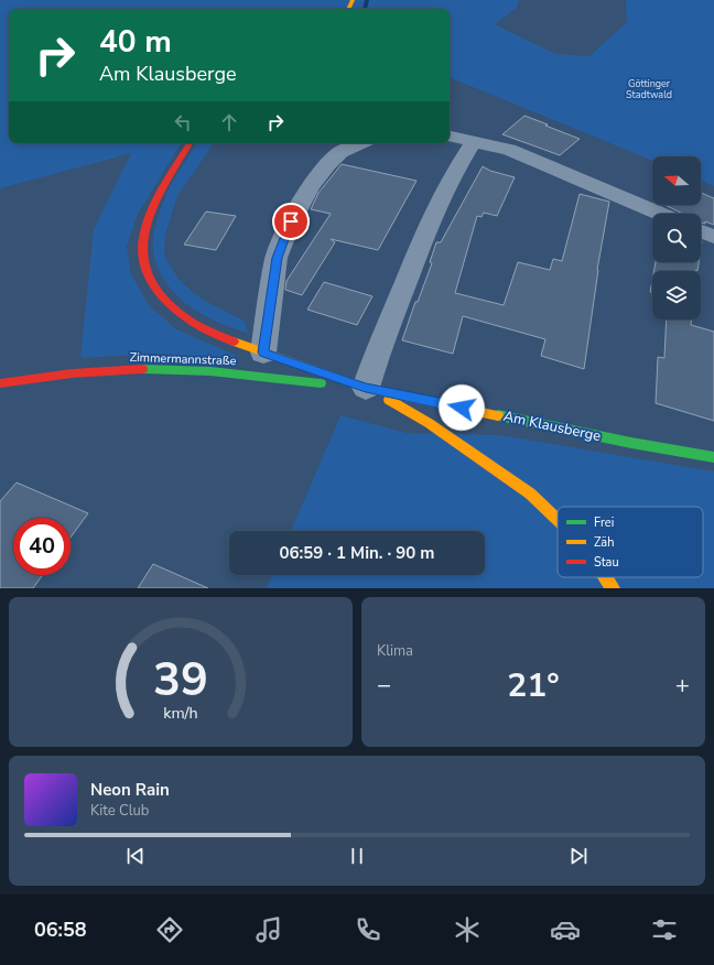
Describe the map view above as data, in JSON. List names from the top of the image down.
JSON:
{
  "streets": {
    "street": ["Zimmermannstraße", "Am Klausberge"]
  },
  "crossings": [
    ["Zimmermannstraße", "Am Klausberge"]
  ],
  "parks": ["Göttinger Stadtwald"],
  "legend": ["Frei", "Zäh", "Stau"],
  "north": "left",
  "page": {
    "turn": ["40 m", "Am Klausberge"],
    "limit": "40",
    "trip": "06:59 · 1 Min. · 90 m",
    "tile": "Klima",
    "heat": ["−", "21°", "+"],
    "song": ["Neon Rain", "Kite Club"],
    "tabs": "06:58",
    "gauge": ["39", "km/h"]
  }
}
